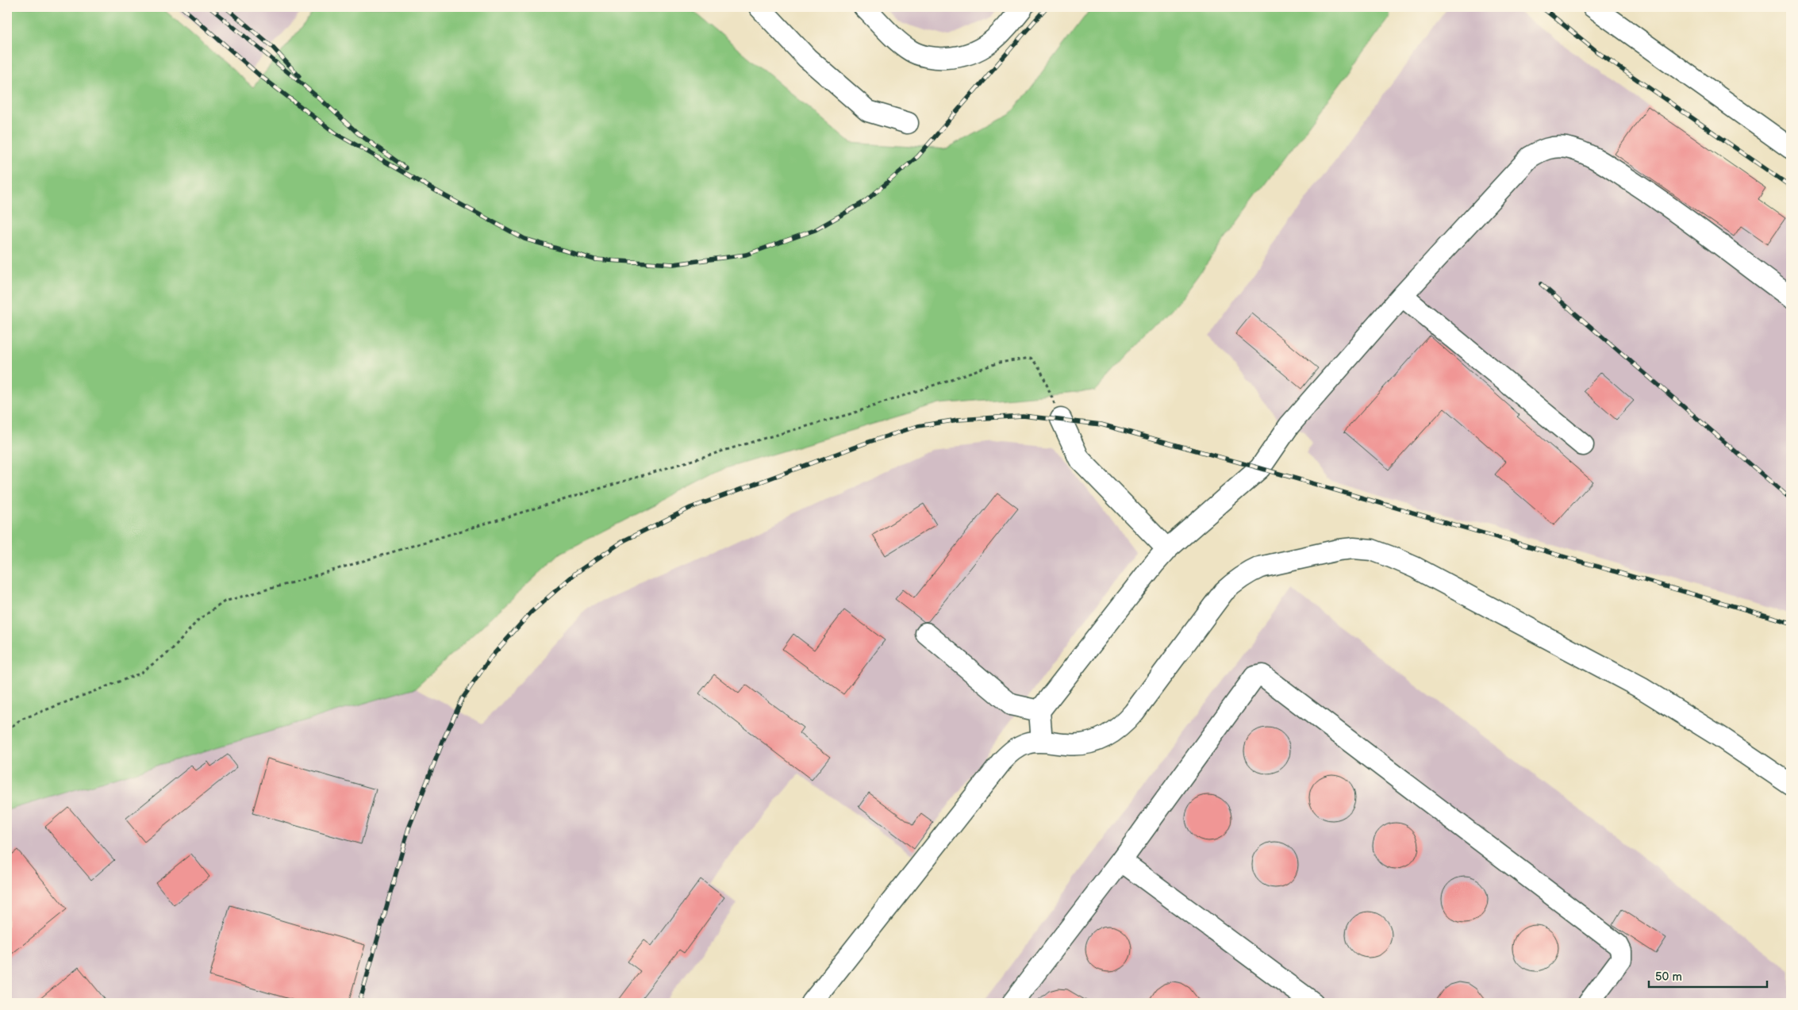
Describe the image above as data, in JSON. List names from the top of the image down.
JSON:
{
  "scale_bar": "50 m"
}
